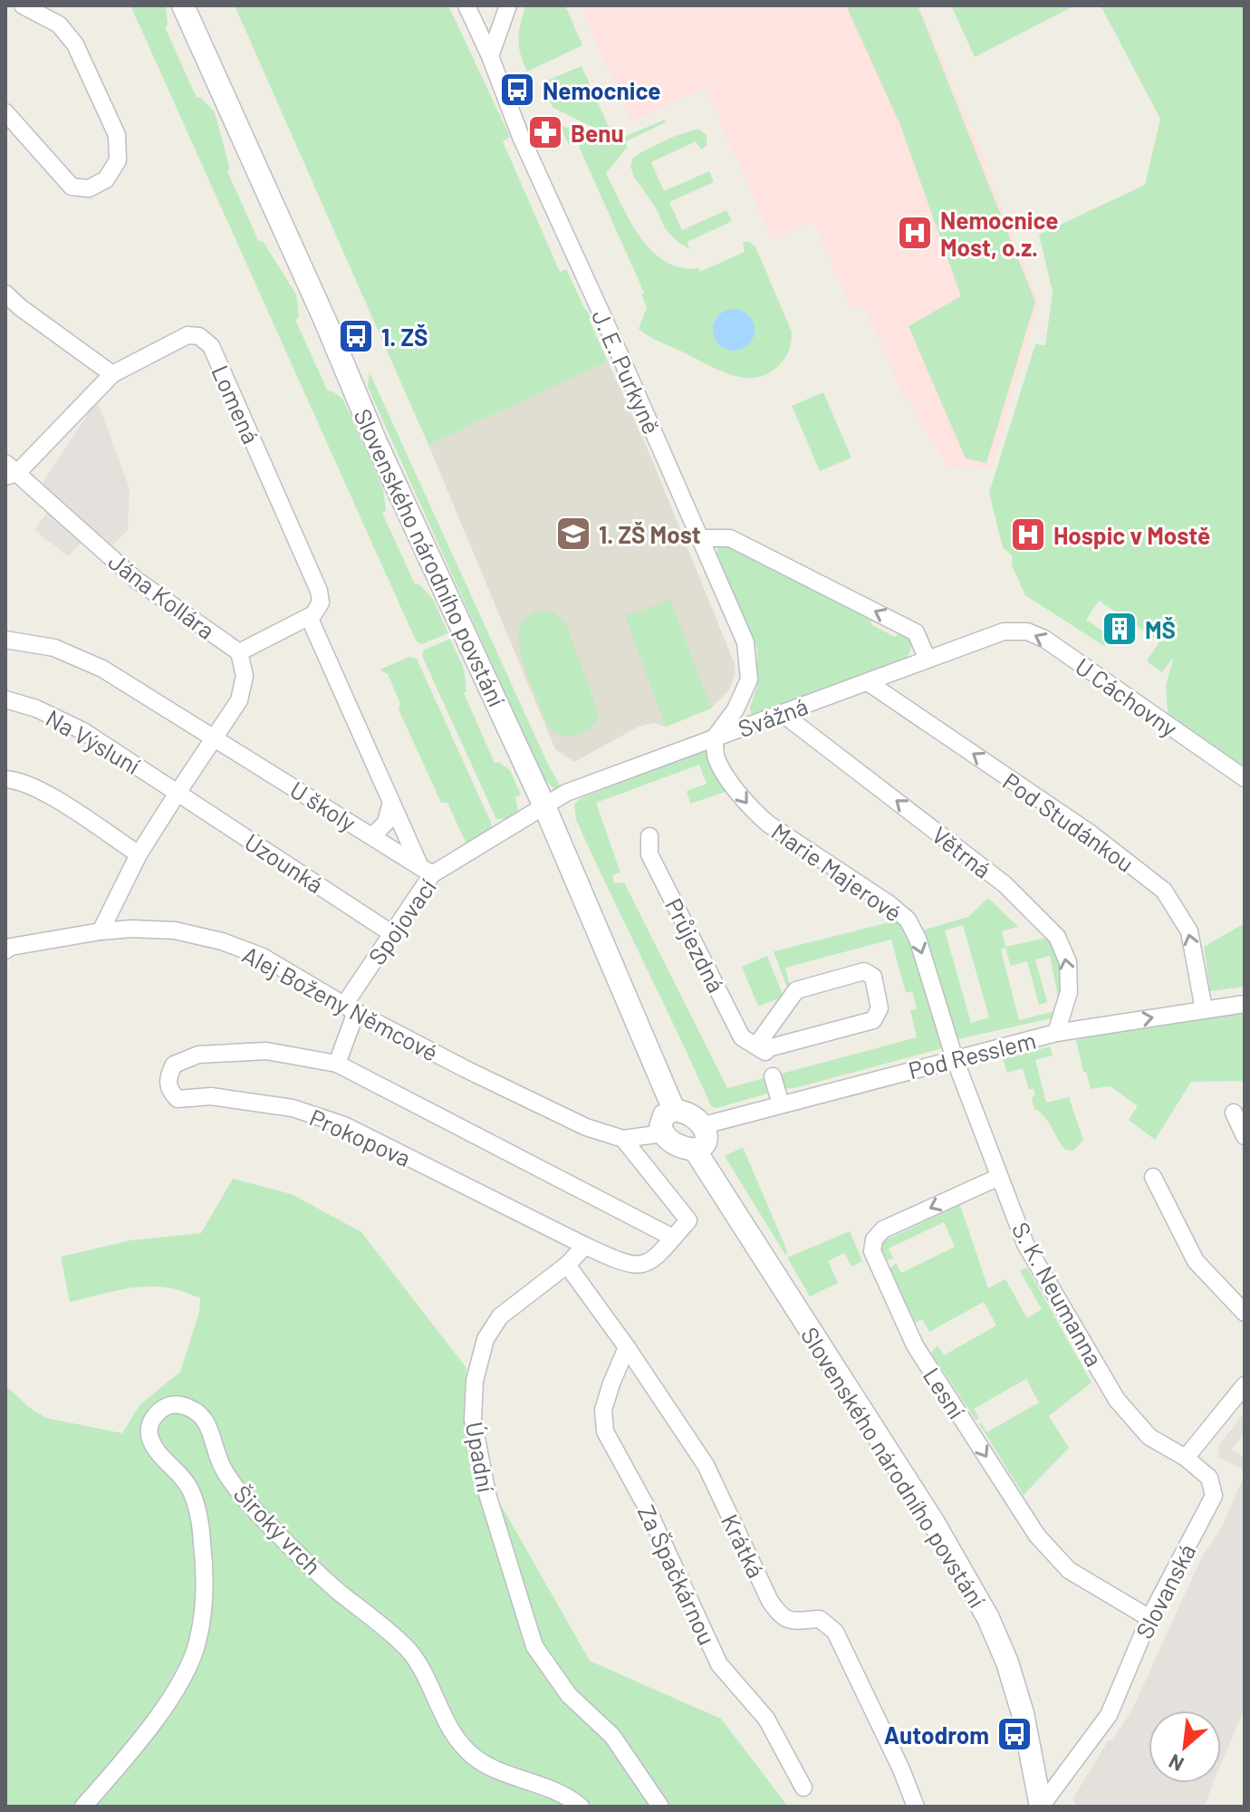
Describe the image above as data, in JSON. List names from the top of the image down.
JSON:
{
  "streets": {
    "street": [
      "J. E. Purkyně",
      "Lomená",
      "Slovenského národního povstání",
      "Jána Kollára",
      "U Cáchovny",
      "Svážná",
      "Na Výsluní",
      "U školy",
      "Pod Studánkou",
      "Větrná",
      "Uzounká",
      "Marie Majerové",
      "Spojovací",
      "Průjezdná",
      "Alej Boženy Němcové",
      "Pod Resslem",
      "Prokopova",
      "S. K. Neumanna",
      "Lesní",
      "Úpadní",
      "Široký vrch",
      "Krátká",
      "Za Špačkárnou",
      "Slovanská"
    ]
  },
  "crossings": [
    ["J. E. Purkyně", "Svážná"],
    ["J. E. Purkyně", "Marie Majerové"],
    ["Lomená", "Jána Kollára"],
    ["Slovenského národního povstání", "Svážná"],
    ["Slovenského národního povstání", "Spojovací"],
    ["Slovenského národního povstání", "Alej Boženy Němcové"],
    ["Slovenského národního povstání", "Pod Resslem"],
    ["Slovenského národního povstání", "Slovanská"],
    ["Jána Kollára", "Na Výsluní"],
    ["Jána Kollára", "U školy"],
    ["Jána Kollára", "Uzounká"],
    ["Jána Kollára", "Alej Boženy Němcové"],
    ["U Cáchovny", "Svážná"],
    ["Svážná", "Pod Studánkou"],
    ["Svážná", "Větrná"],
    ["Svážná", "Marie Majerové"],
    ["Svážná", "Spojovací"],
    ["Na Výsluní", "Uzounká"],
    ["U školy", "Spojovací"],
    ["Pod Studánkou", "Pod Resslem"],
    ["Větrná", "Pod Resslem"],
    ["Uzounká", "Spojovací"],
    ["Marie Majerové", "Pod Resslem"],
    ["Marie Majerové", "S. K. Neumanna"],
    ["Spojovací", "Alej Boženy Němcové"],
    ["Alej Boženy Němcové", "Pod Resslem"],
    ["Pod Resslem", "S. K. Neumanna"],
    ["Prokopova", "Úpadní"],
    ["S. K. Neumanna", "Lesní"],
    ["S. K. Neumanna", "Slovanská"],
    ["Lesní", "Slovanská"],
    ["Úpadní", "Krátká"],
    ["Krátká", "Za Špačkárnou"]
  ],
  "one_way": [
    "U Cáchovny",
    "Pod Studánkou",
    "Větrná",
    "Marie Majerové"
  ],
  "places": {
    "bus stop": ["Nemocnice", "1. ZŠ", "Autodrom"],
    "pharmacy": ["Benu"],
    "hospital": ["Nemocnice Most, o.z.", "Hospic v Mostě"],
    "school or university": ["1. ZŠ Most"],
    "building": ["MŠ"]
  },
  "north": "bottom left"
}
